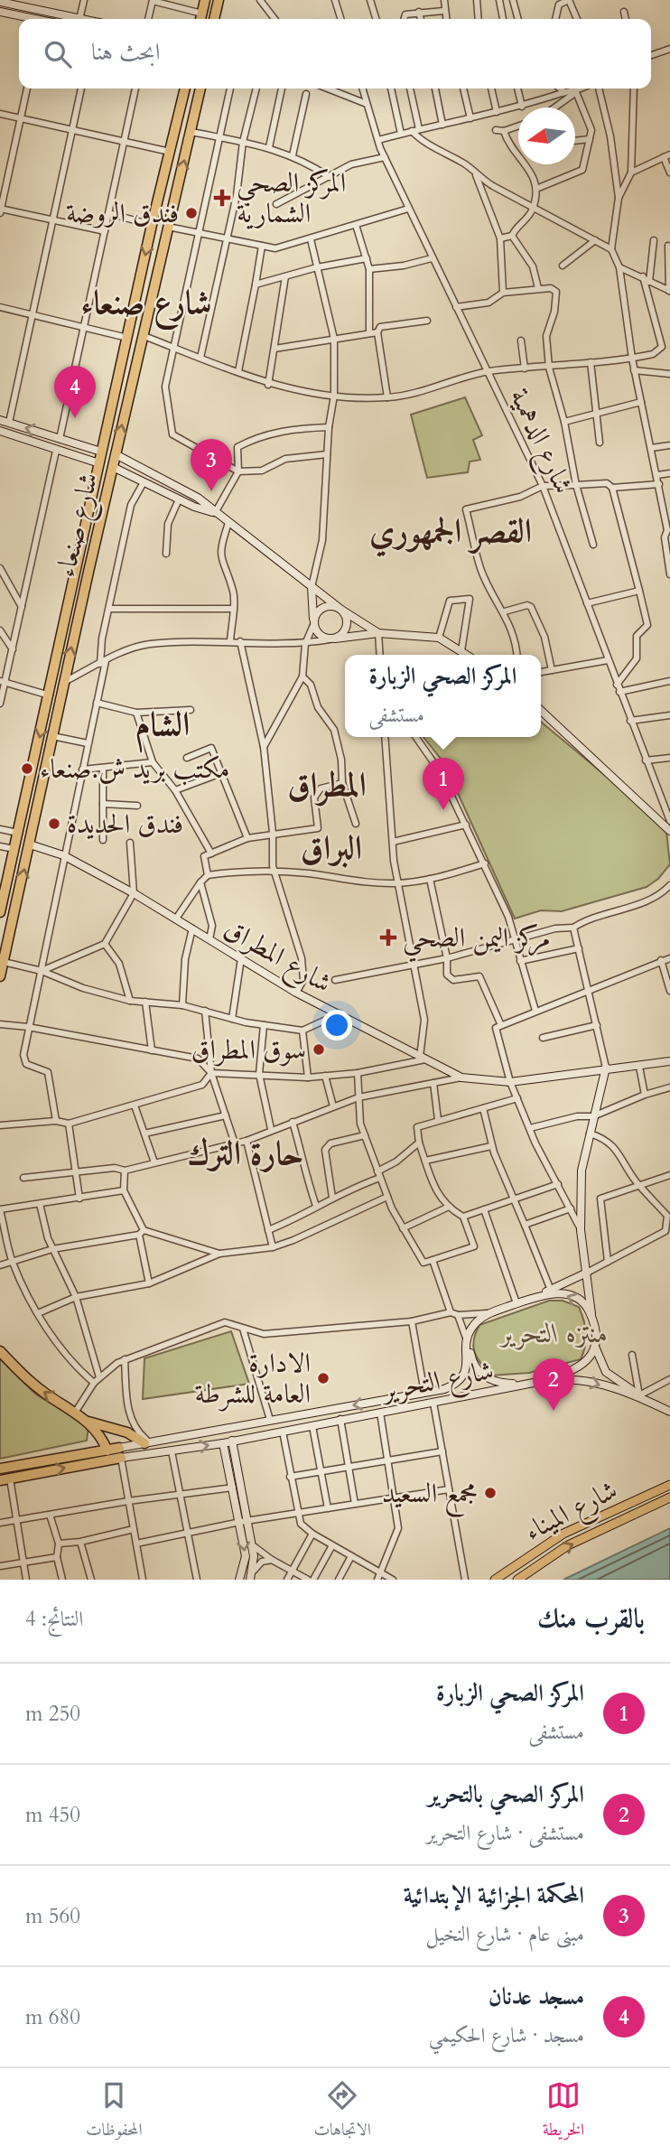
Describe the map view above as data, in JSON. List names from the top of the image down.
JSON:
{
  "streets": {
    "highway": ["شارع صنعاء"],
    "main road": ["شارع الميناء"],
    "street": ["شارع الدهمية", "شارع المطراق", "شارع التحرير"]
  },
  "crossings": [
    ["شارع صنعاء", "شارع المطراق"]
  ],
  "districts": [
    "شارع صنعاء",
    "القصر الجمهوري",
    "الشام",
    "المطراق",
    "البراق",
    "حارة الترك"
  ],
  "parks": ["منتزه التحرير"],
  "places": {
    "health": ["المركز الصحي الشمارية", "مركز اليمن الصحي"],
    "other": [
      "فندق الروضة",
      "مكتب بريد ش.صنعاء",
      "فندق الحديدة",
      "سوق المطراق",
      "الادارة العامة للشرطة",
      "مجمع السعيد"
    ]
  },
  "north": "left",
  "page": {
    "search": "ابحث هنا",
    "pins": [
      "4",
      "3",
      "1",
      "2"
    ],
    "popup": ["المركز الصحي الزبارة", "مستشفى"],
    "heading": ["بالقرب منك", "النتائج: 4"],
    "list": [
      {
        "mark": "1",
        "name": "المركز الصحي الزبارة",
        "note": "مستشفى",
        "value": "250 m"
      },
      {
        "mark": "2",
        "name": "المركز الصحي بالتحرير",
        "note": "مستشفى · شارع التحرير",
        "value": "450 m"
      },
      {
        "mark": "3",
        "name": "المحكمة الجزائية الإبتدائية",
        "note": "مبنى عام · شارع النخيل",
        "value": "560 m"
      },
      {
        "mark": "4",
        "name": "مسجد عدنان",
        "note": "مسجد · شارع الحكيمي",
        "value": "680 m"
      }
    ],
    "nav": ["الخريطة", "الاتجاهات", "المحفوظات"]
  }
}
